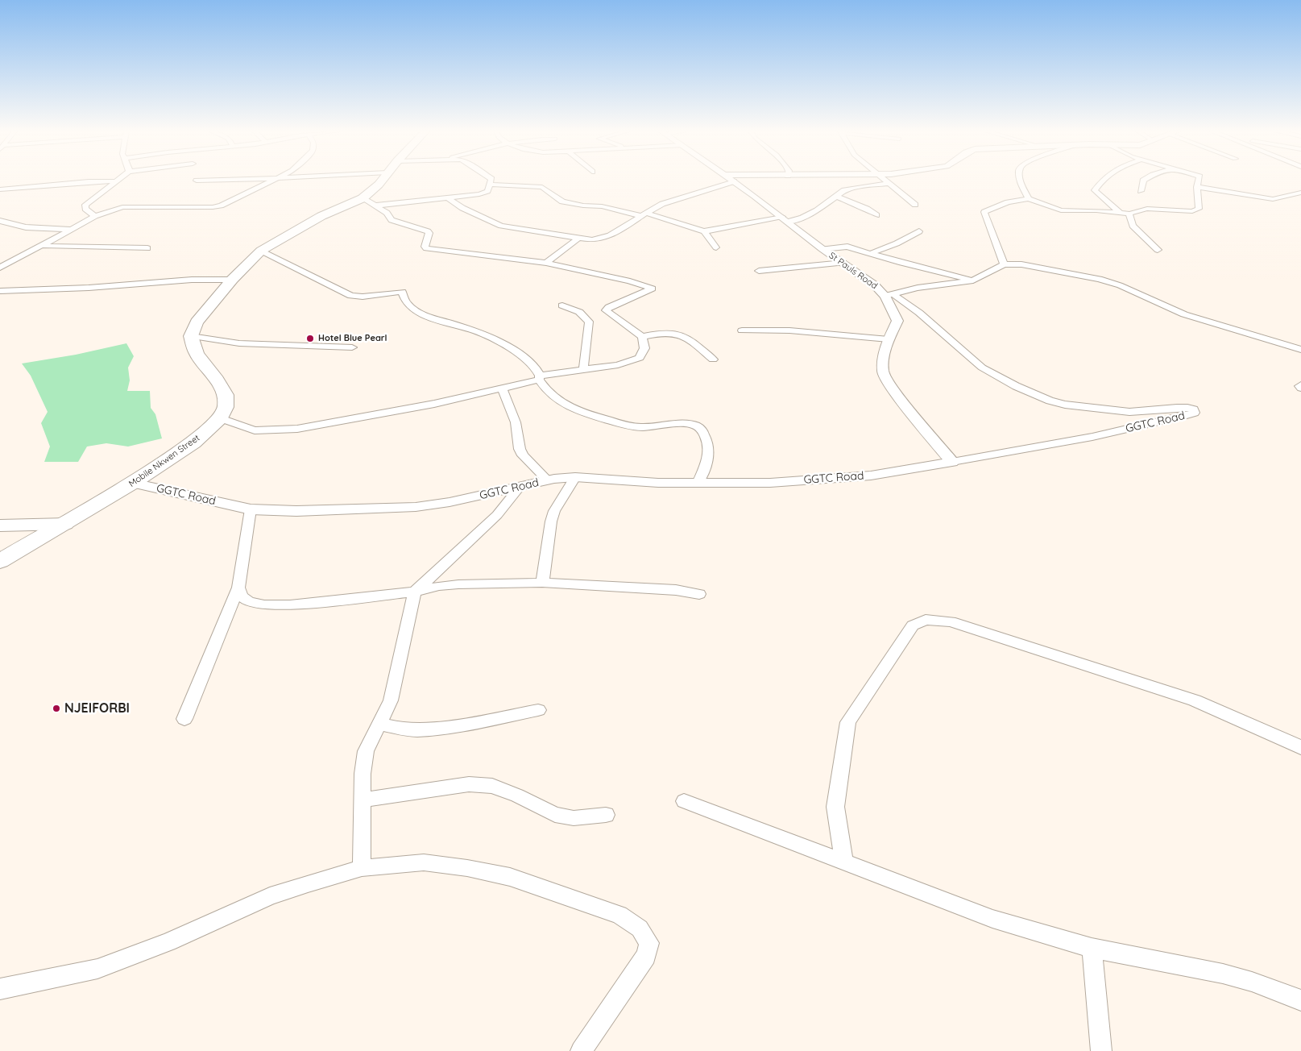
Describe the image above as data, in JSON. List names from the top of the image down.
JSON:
{
  "streets": {
    "highway": ["Mobile Nkwen Street"],
    "street": ["St Pauls Road", "GGTC Road"]
  },
  "crossings": [
    ["St Pauls Road", "GGTC Road"],
    ["GGTC Road", "Mobile Nkwen Street"]
  ],
  "places": ["Hotel Blue Pearl", "NJEIFORBI"]
}
